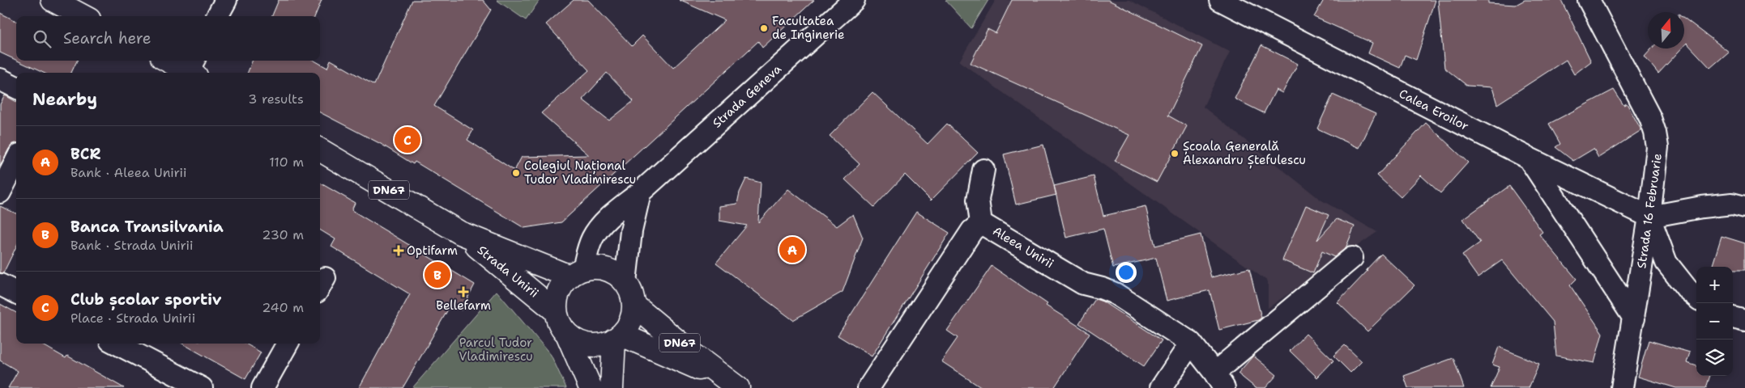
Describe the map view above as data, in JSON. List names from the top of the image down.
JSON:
{
  "streets": {
    "main road": ["DN67", "Strada Unirii"],
    "street": [
      "Strada Geneva",
      "Calea Eroilor",
      "Strada 16 Februarie",
      "Aleea Unirii"
    ]
  },
  "crossings": [
    ["Strada Geneva", "DN67"],
    ["Strada Geneva", "Strada Unirii"],
    ["Calea Eroilor", "Strada 16 Februarie"],
    ["DN67", "Strada Unirii"]
  ],
  "parks": ["Parcul Tudor Vladimirescu"],
  "places": {
    "other": ["Facultatea de Inginerie", "Școala Generală Alexandru Ștefulescu", "Colegiul Național Tudor Vladimirescu"],
    "health": ["Optifarm", "Bellefarm"]
  },
  "north": "top",
  "page": {
    "search": "Search here",
    "heading": ["Nearby", "3 results"],
    "pins": ["C", "A", "B"],
    "list": [
      {
        "mark": "A",
        "name": "BCR",
        "note": "Bank · Aleea Unirii",
        "value": "110 m"
      },
      {
        "mark": "B",
        "name": "Banca Transilvania",
        "note": "Bank · Strada Unirii",
        "value": "230 m"
      },
      {
        "mark": "C",
        "name": "Club școlar sportiv",
        "note": "Place · Strada Unirii",
        "value": "240 m"
      }
    ],
    "map_buttons": ["+", "−"]
  }
}
